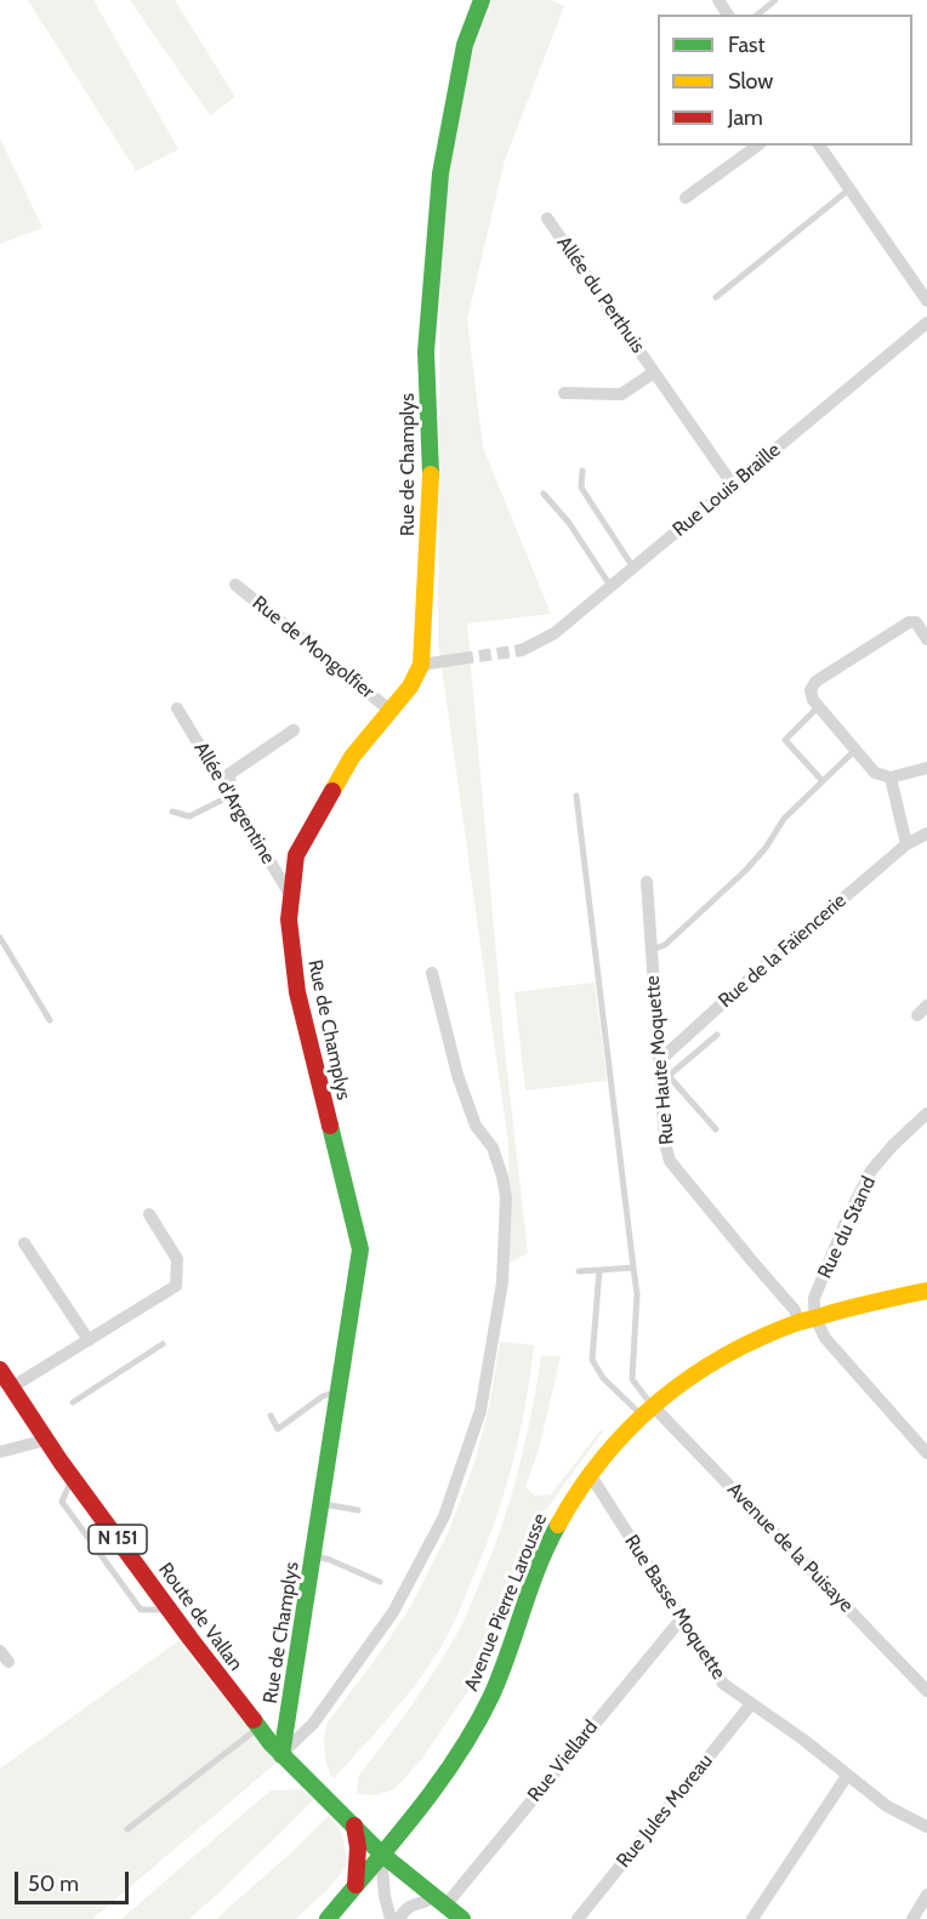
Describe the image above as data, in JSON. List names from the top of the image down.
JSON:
{
  "streets": {
    "street": [
      "Allée du Perthuis",
      "Rue de Champlys",
      "Rue Louis Braille",
      "Rue de Mongolfier",
      "Allée d'Argentine",
      "Rue de la Faïencerie",
      "Rue Haute Moquette",
      "Rue du Stand",
      "N 151",
      "Avenue de la Puisaye",
      "Avenue Pierre Larousse",
      "Rue Basse Moquette",
      "Route de Vallan",
      "Rue Viellard",
      "Rue Jules Moreau"
    ]
  },
  "crossings": [
    ["Allée du Perthuis", "Rue Louis Braille"],
    ["Rue de Champlys", "Rue de Mongolfier"],
    ["Rue de Champlys", "Allée d'Argentine"],
    ["Rue de Champlys", "N 151"],
    ["Rue de Champlys", "Route de Vallan"],
    ["Rue de la Faïencerie", "Rue Haute Moquette"],
    ["Rue Haute Moquette", "Rue du Stand"],
    ["Rue Haute Moquette", "Avenue Pierre Larousse"],
    ["Rue du Stand", "Avenue Pierre Larousse"],
    ["N 151", "Avenue Pierre Larousse"],
    ["N 151", "Route de Vallan"],
    ["N 151", "Rue Viellard"],
    ["Avenue de la Puisaye", "Avenue Pierre Larousse"],
    ["Avenue Pierre Larousse", "Rue Basse Moquette"],
    ["Rue Basse Moquette", "Rue Viellard"],
    ["Rue Basse Moquette", "Rue Jules Moreau"]
  ],
  "legend": ["Fast", "Slow", "Jam"],
  "scale_bar": "50 m"
}
